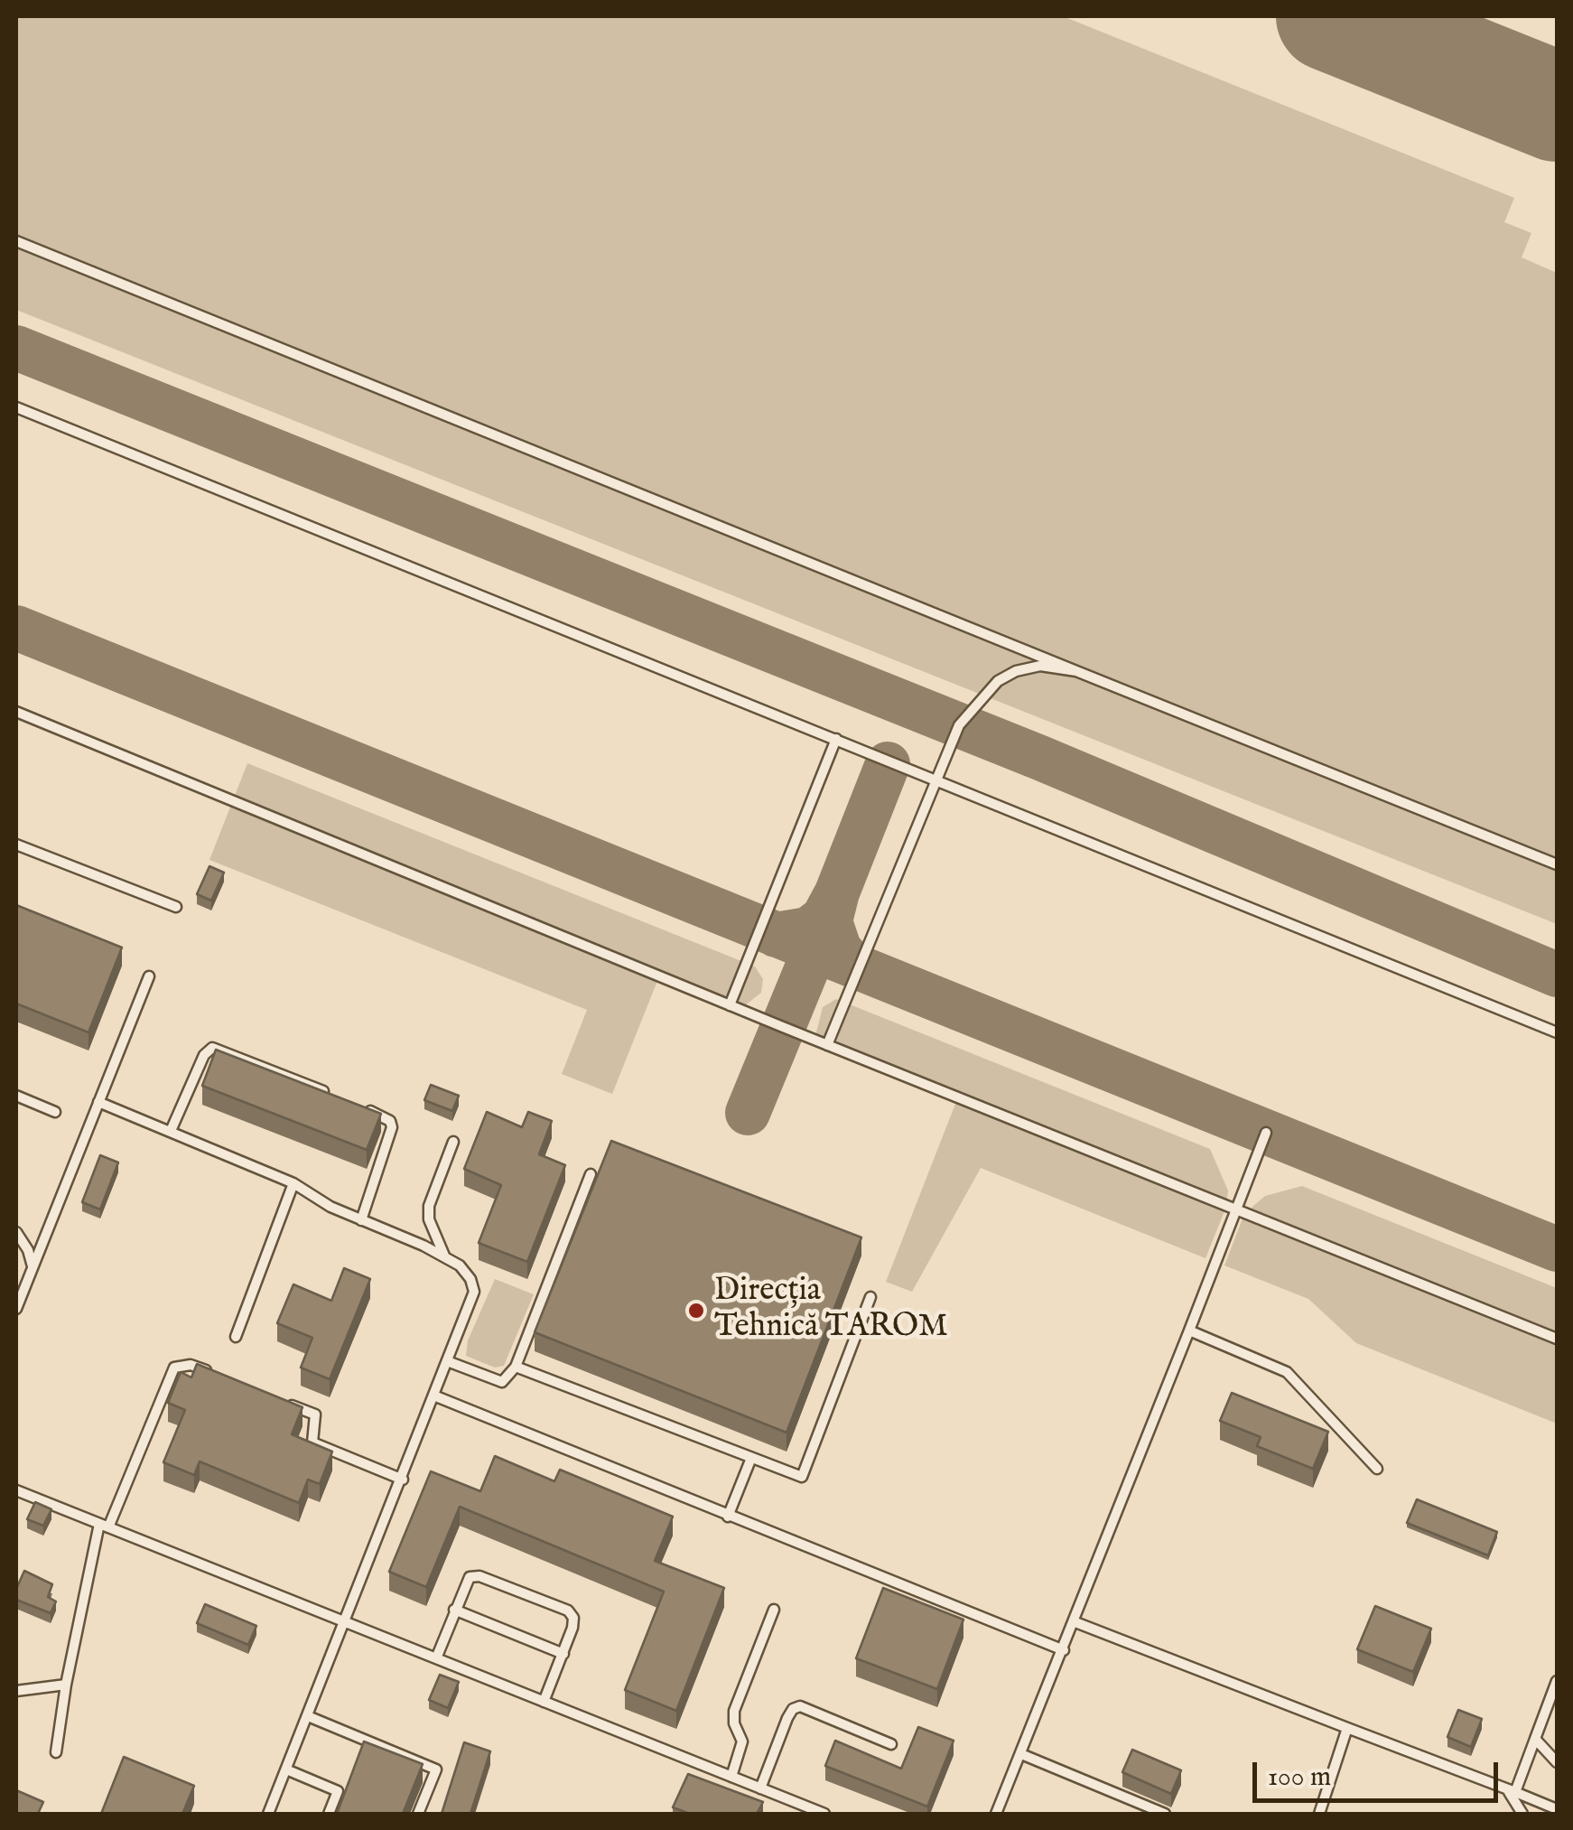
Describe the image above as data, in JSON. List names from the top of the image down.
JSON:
{
  "places": ["Direcţia Tehnică TAROM"],
  "scale_bar": "100 m"
}
